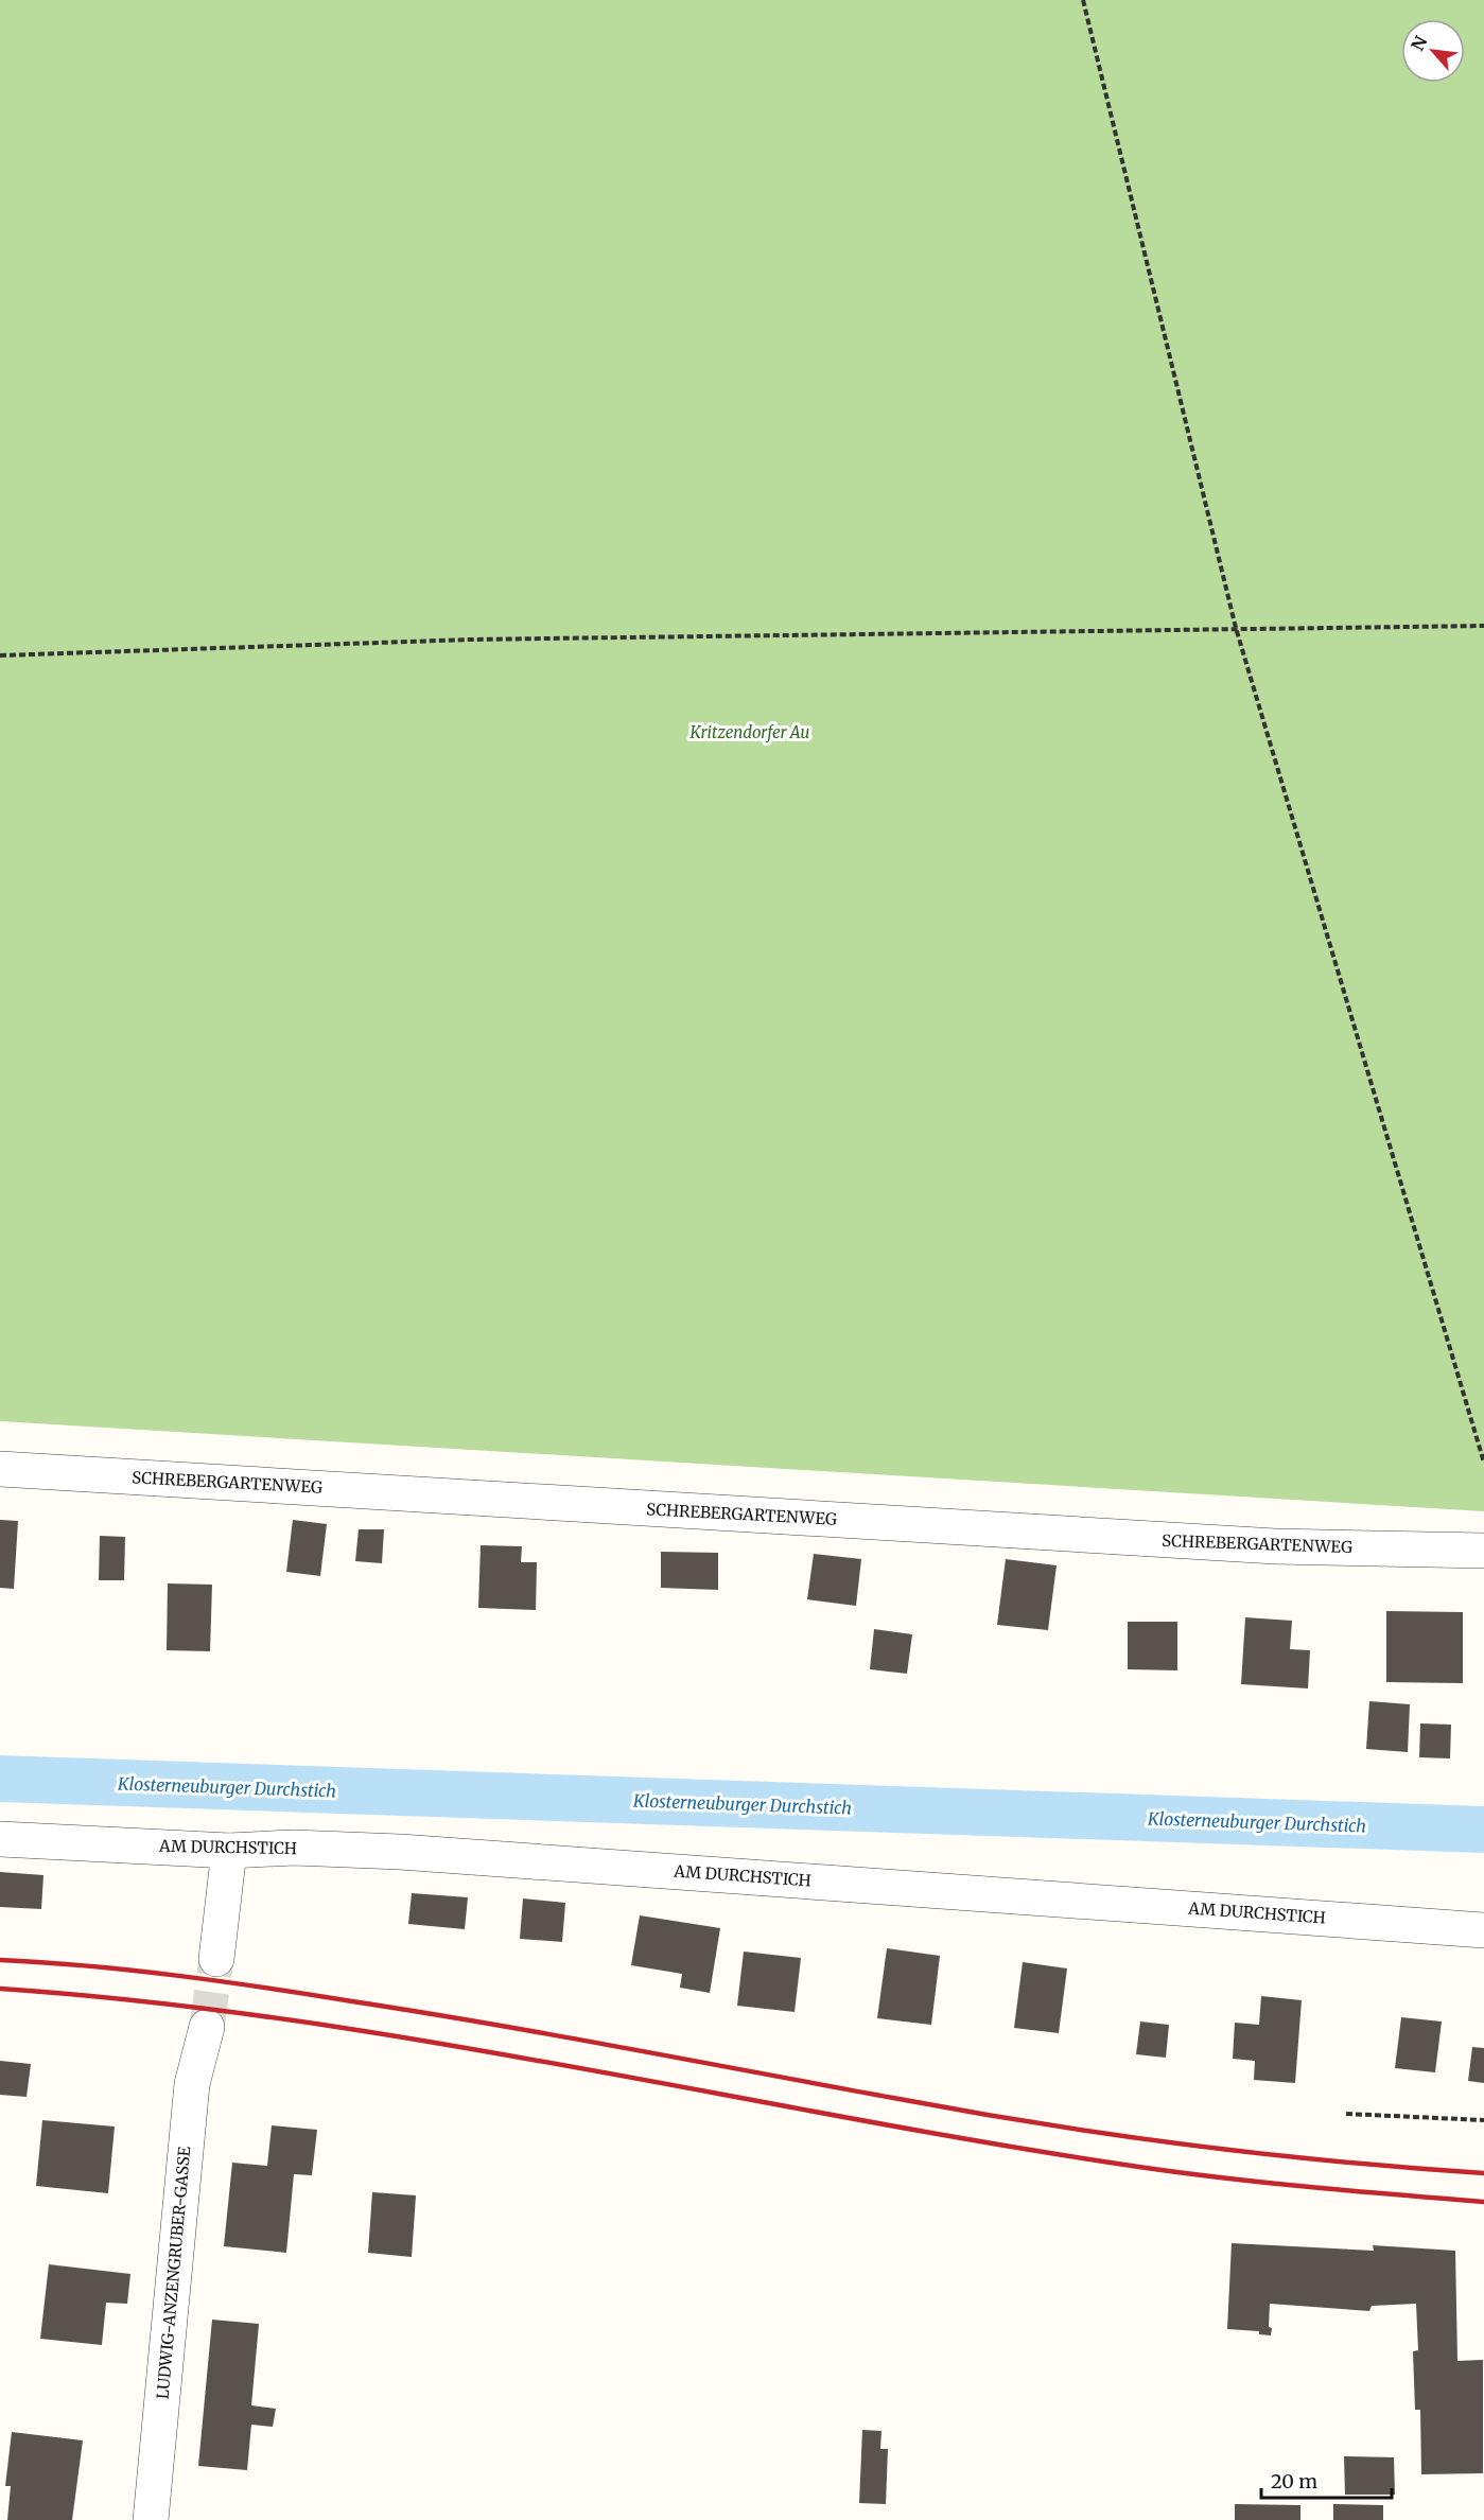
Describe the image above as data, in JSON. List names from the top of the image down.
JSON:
{
  "streets": {
    "street": ["SCHREBERGARTENWEG", "AM DURCHSTICH", "LUDWIG-ANZENGRUBER-GASSE"]
  },
  "water": ["Klosterneuburger Durchstich"],
  "parks": ["Kritzendorfer Au"],
  "scale_bar": "20 m",
  "north": "top left"
}
